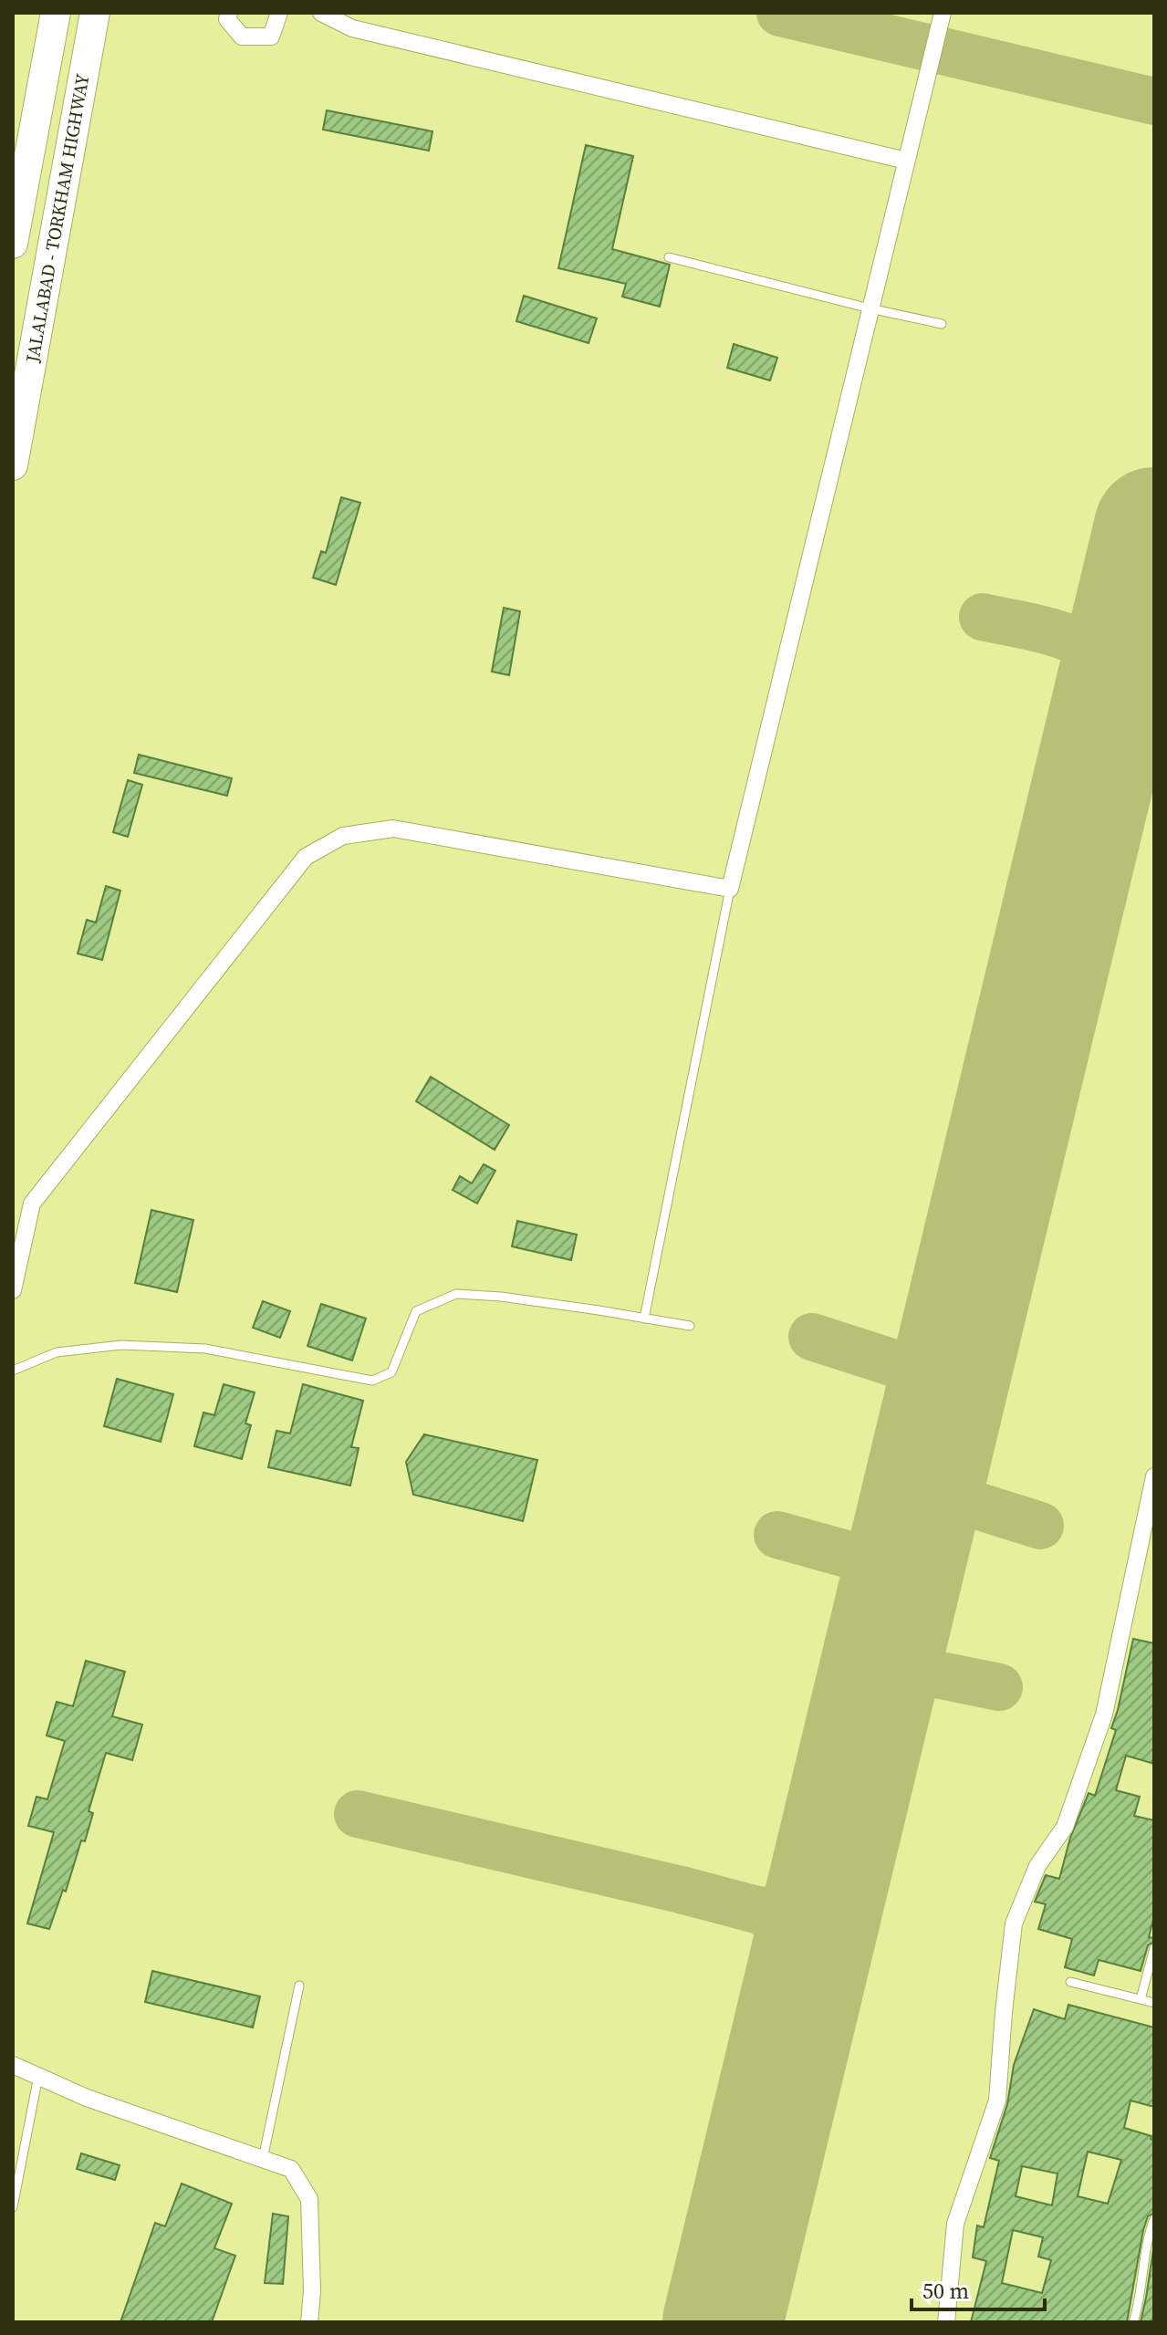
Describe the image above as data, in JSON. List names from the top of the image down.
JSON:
{
  "streets": {
    "highway": ["JALALABAD - TORKHAM HIGHWAY"]
  },
  "scale_bar": "50 m"
}
